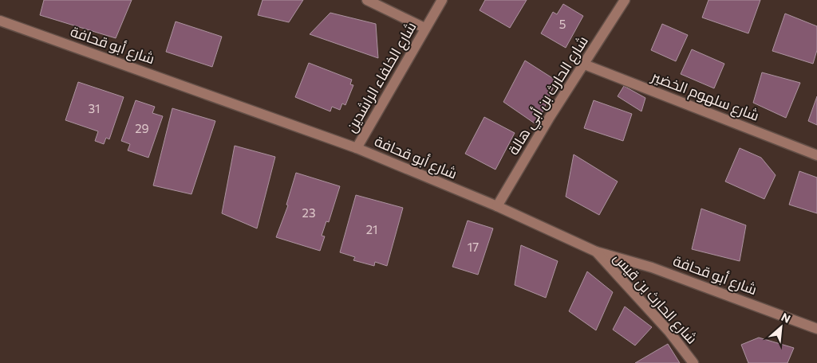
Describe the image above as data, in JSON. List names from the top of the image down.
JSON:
{
  "streets": {
    "street": [
      "شارع أبو قحافة",
      "شارع الخلفاء الراشدين",
      "شارع الحارث بن أبي هالة",
      "شارع سلهوم الخضير",
      "شارع الحارث بن قيس"
    ]
  },
  "crossings": [
    ["شارع أبو قحافة", "شارع الخلفاء الراشدين"],
    ["شارع أبو قحافة", "شارع الحارث بن أبي هالة"],
    ["شارع أبو قحافة", "شارع الحارث بن قيس"],
    ["شارع الحارث بن أبي هالة", "شارع سلهوم الخضير"]
  ],
  "house_numbers": [
    "5",
    "31",
    "29",
    "23",
    "21",
    "17"
  ],
  "north": "top right"
}
